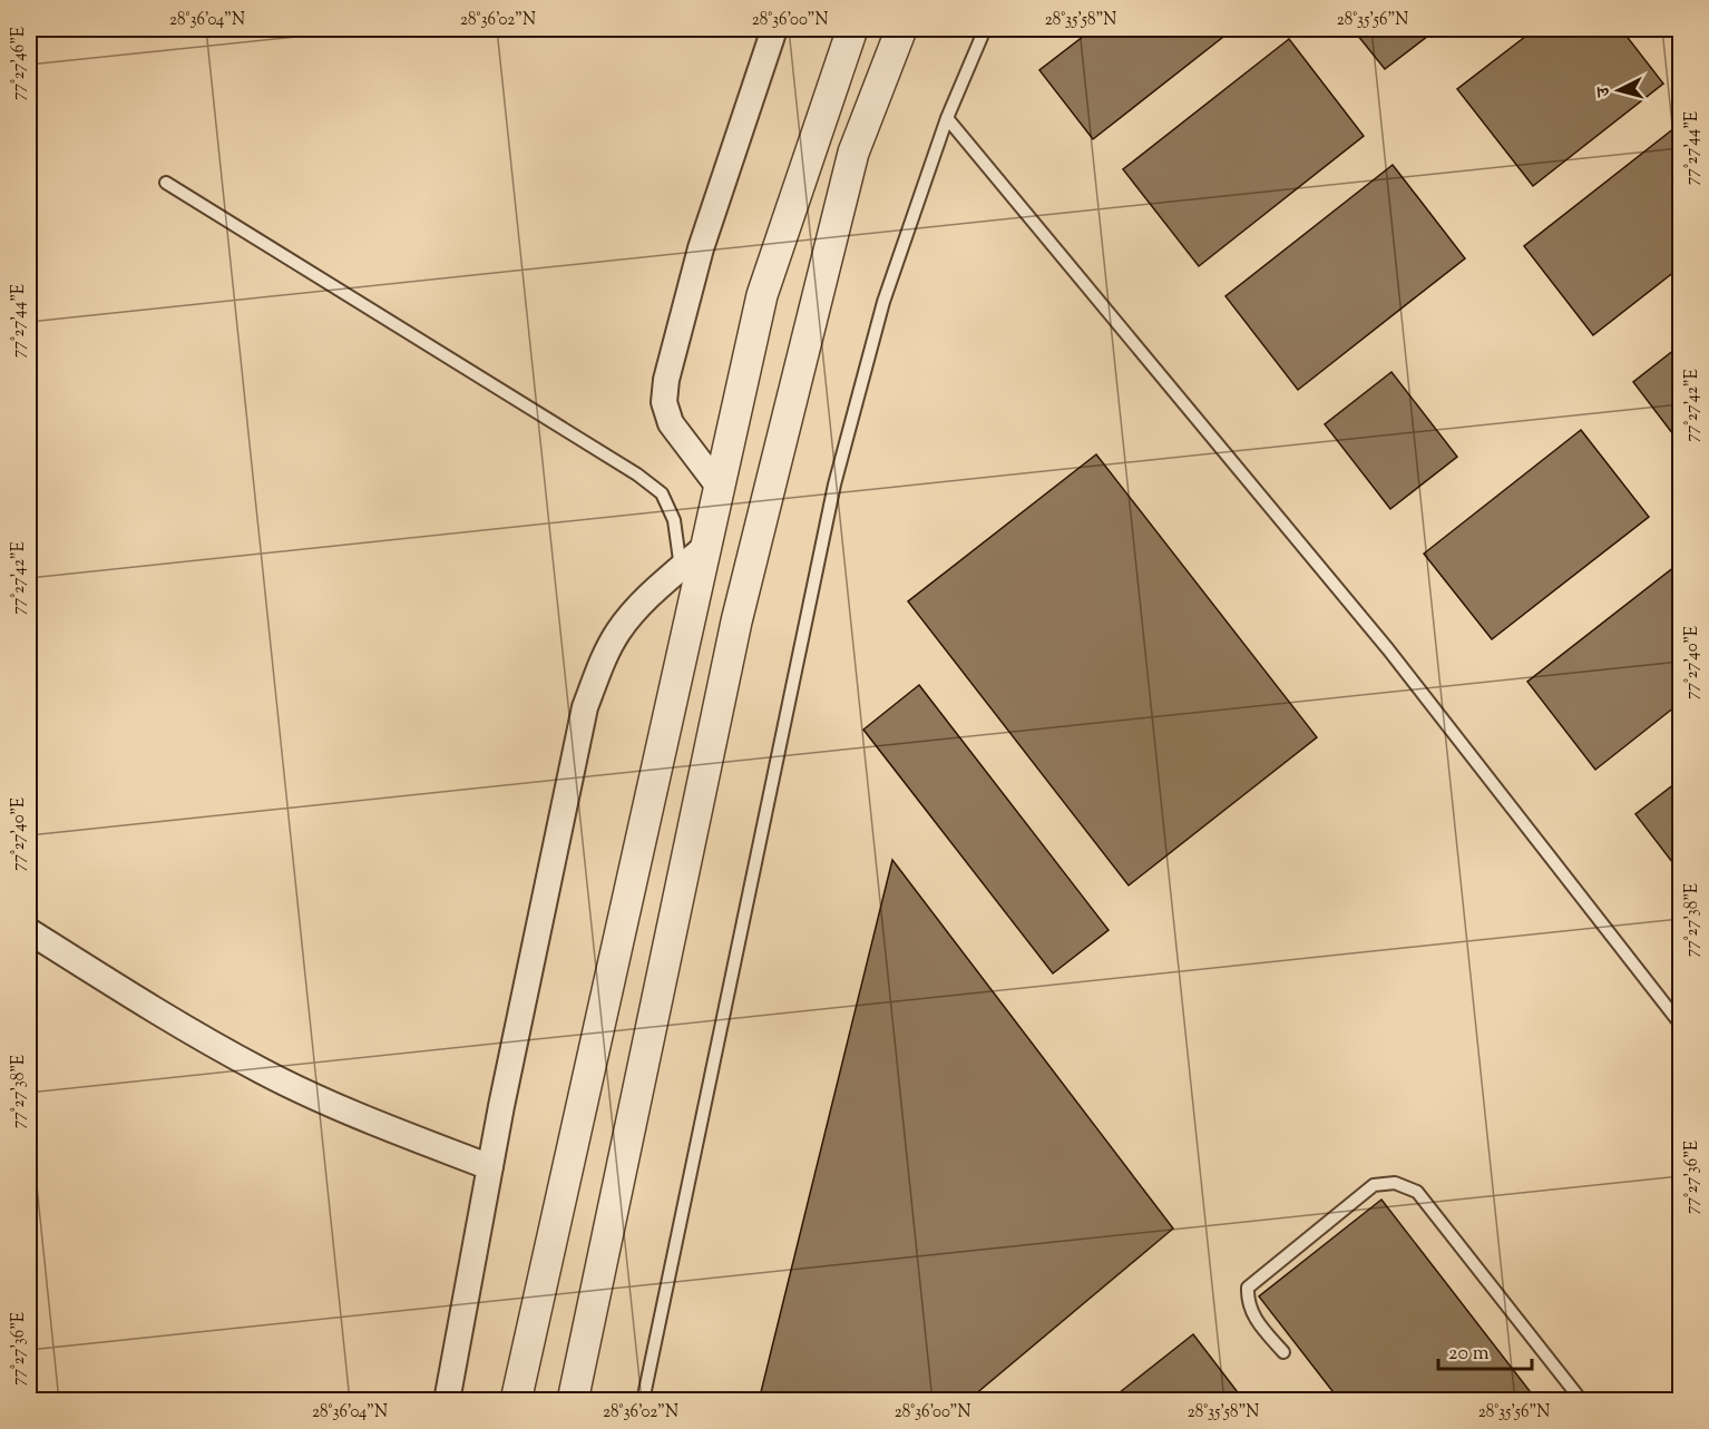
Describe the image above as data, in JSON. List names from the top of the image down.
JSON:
{
  "scale_bar": "20 m",
  "north": "left",
  "coordinates": [
    "28°36'04\"N",
    "28°36'02\"N",
    "28°36'00\"N",
    "28°35'58\"N",
    "28°35'56\"N",
    "77°27'46\"E",
    "77°27'44\"E",
    "77°27'42\"E",
    "77°27'40\"E",
    "77°27'38\"E",
    "77°27'36\"E"
  ]
}
